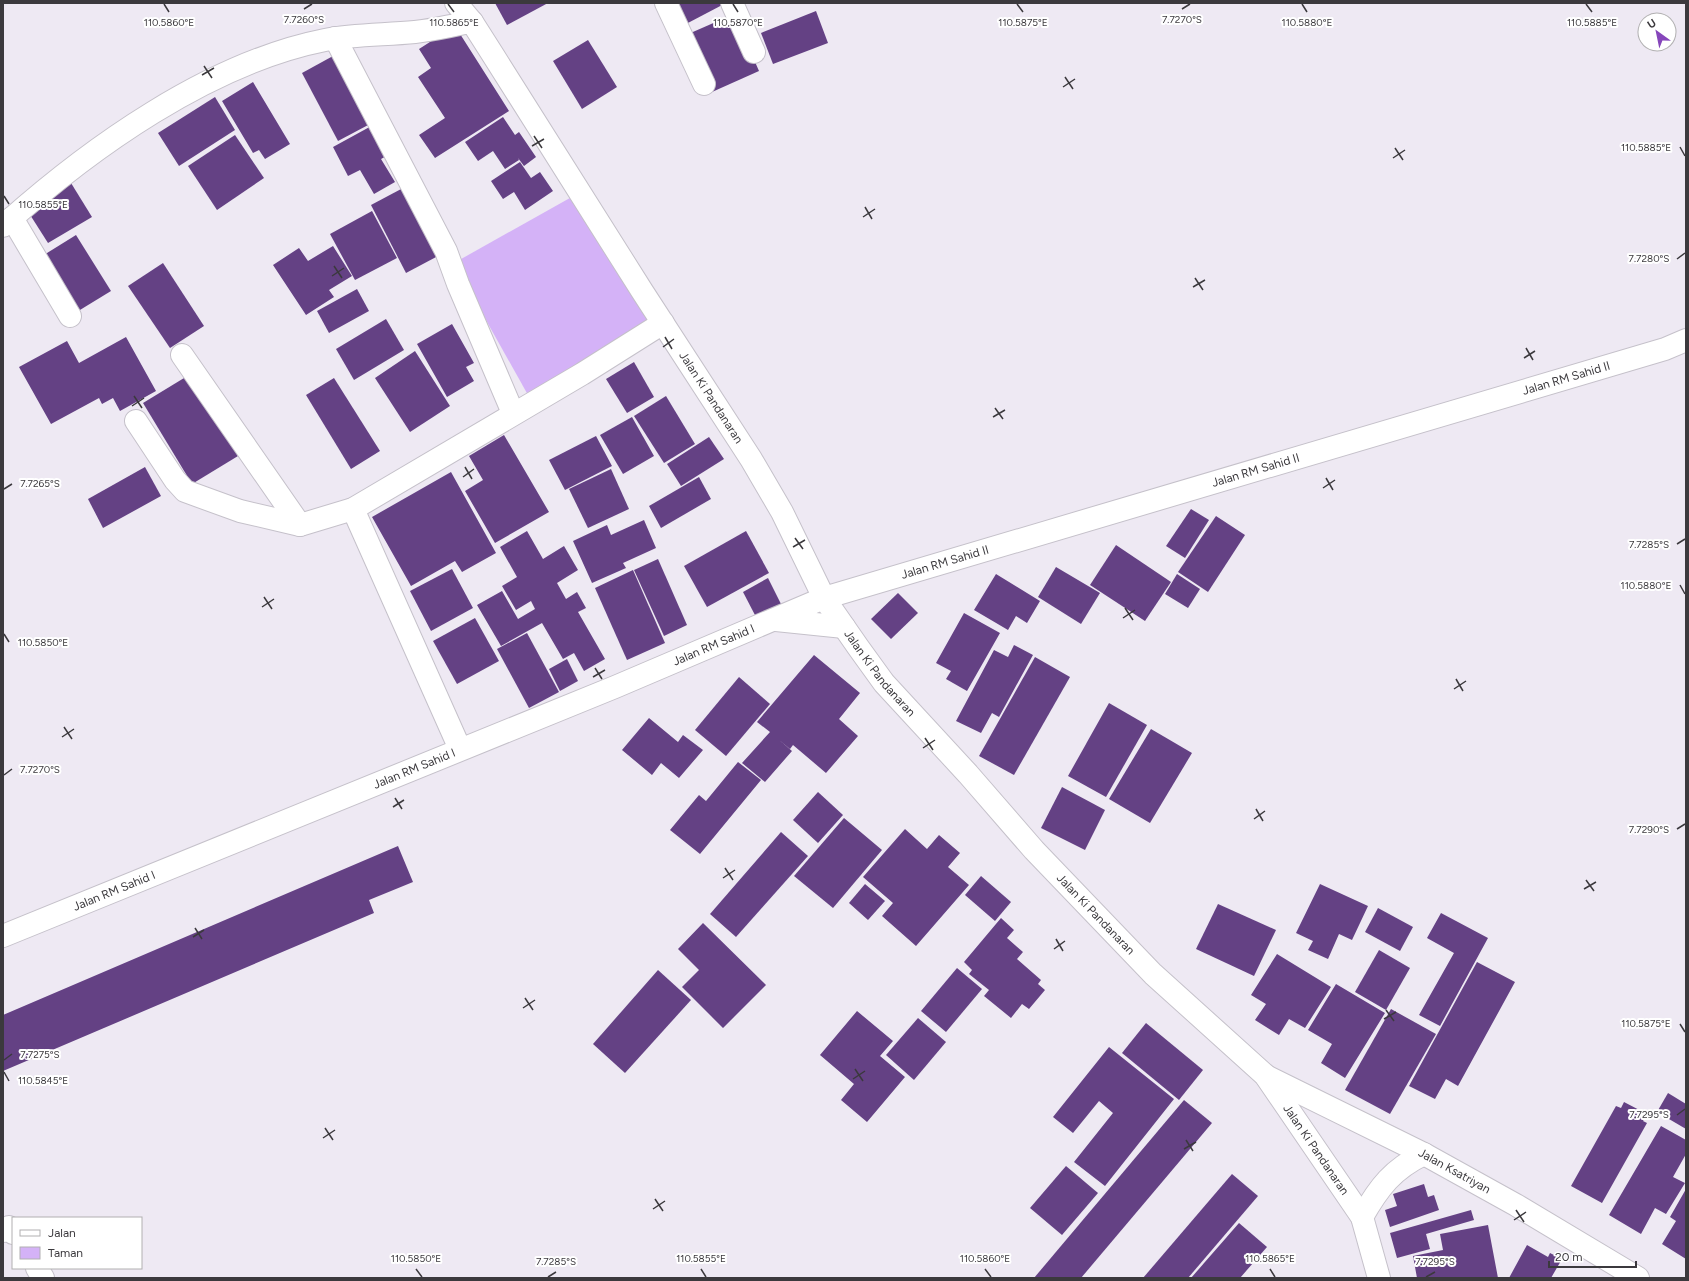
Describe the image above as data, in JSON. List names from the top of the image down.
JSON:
{
  "streets": {
    "street": [
      "Jalan RM Sahid II",
      "Jalan Ki Pandanaran",
      "Jalan RM Sahid I",
      "Jalan Ksatriyan"
    ]
  },
  "crossings": [
    ["Jalan RM Sahid II", "Jalan Ki Pandanaran"],
    ["Jalan RM Sahid II", "Jalan RM Sahid I"],
    ["Jalan Ki Pandanaran", "Jalan RM Sahid I"],
    ["Jalan Ki Pandanaran", "Jalan Ksatriyan"]
  ],
  "legend": ["Jalan", "Taman"],
  "scale_bar": "20 m",
  "north": "top left",
  "coordinates": [
    "7.7260°S",
    "7.7270°S",
    "110.5880°E",
    "110.5885°E",
    "110.5860°E",
    "110.5865°E",
    "110.5870°E",
    "110.5875°E",
    "110.5855°E",
    "7.7280°S",
    "7.7265°S",
    "7.7285°S",
    "110.5850°E",
    "7.7290°S",
    "7.7275°S",
    "110.5845°E",
    "7.7295°S"
  ]
}
